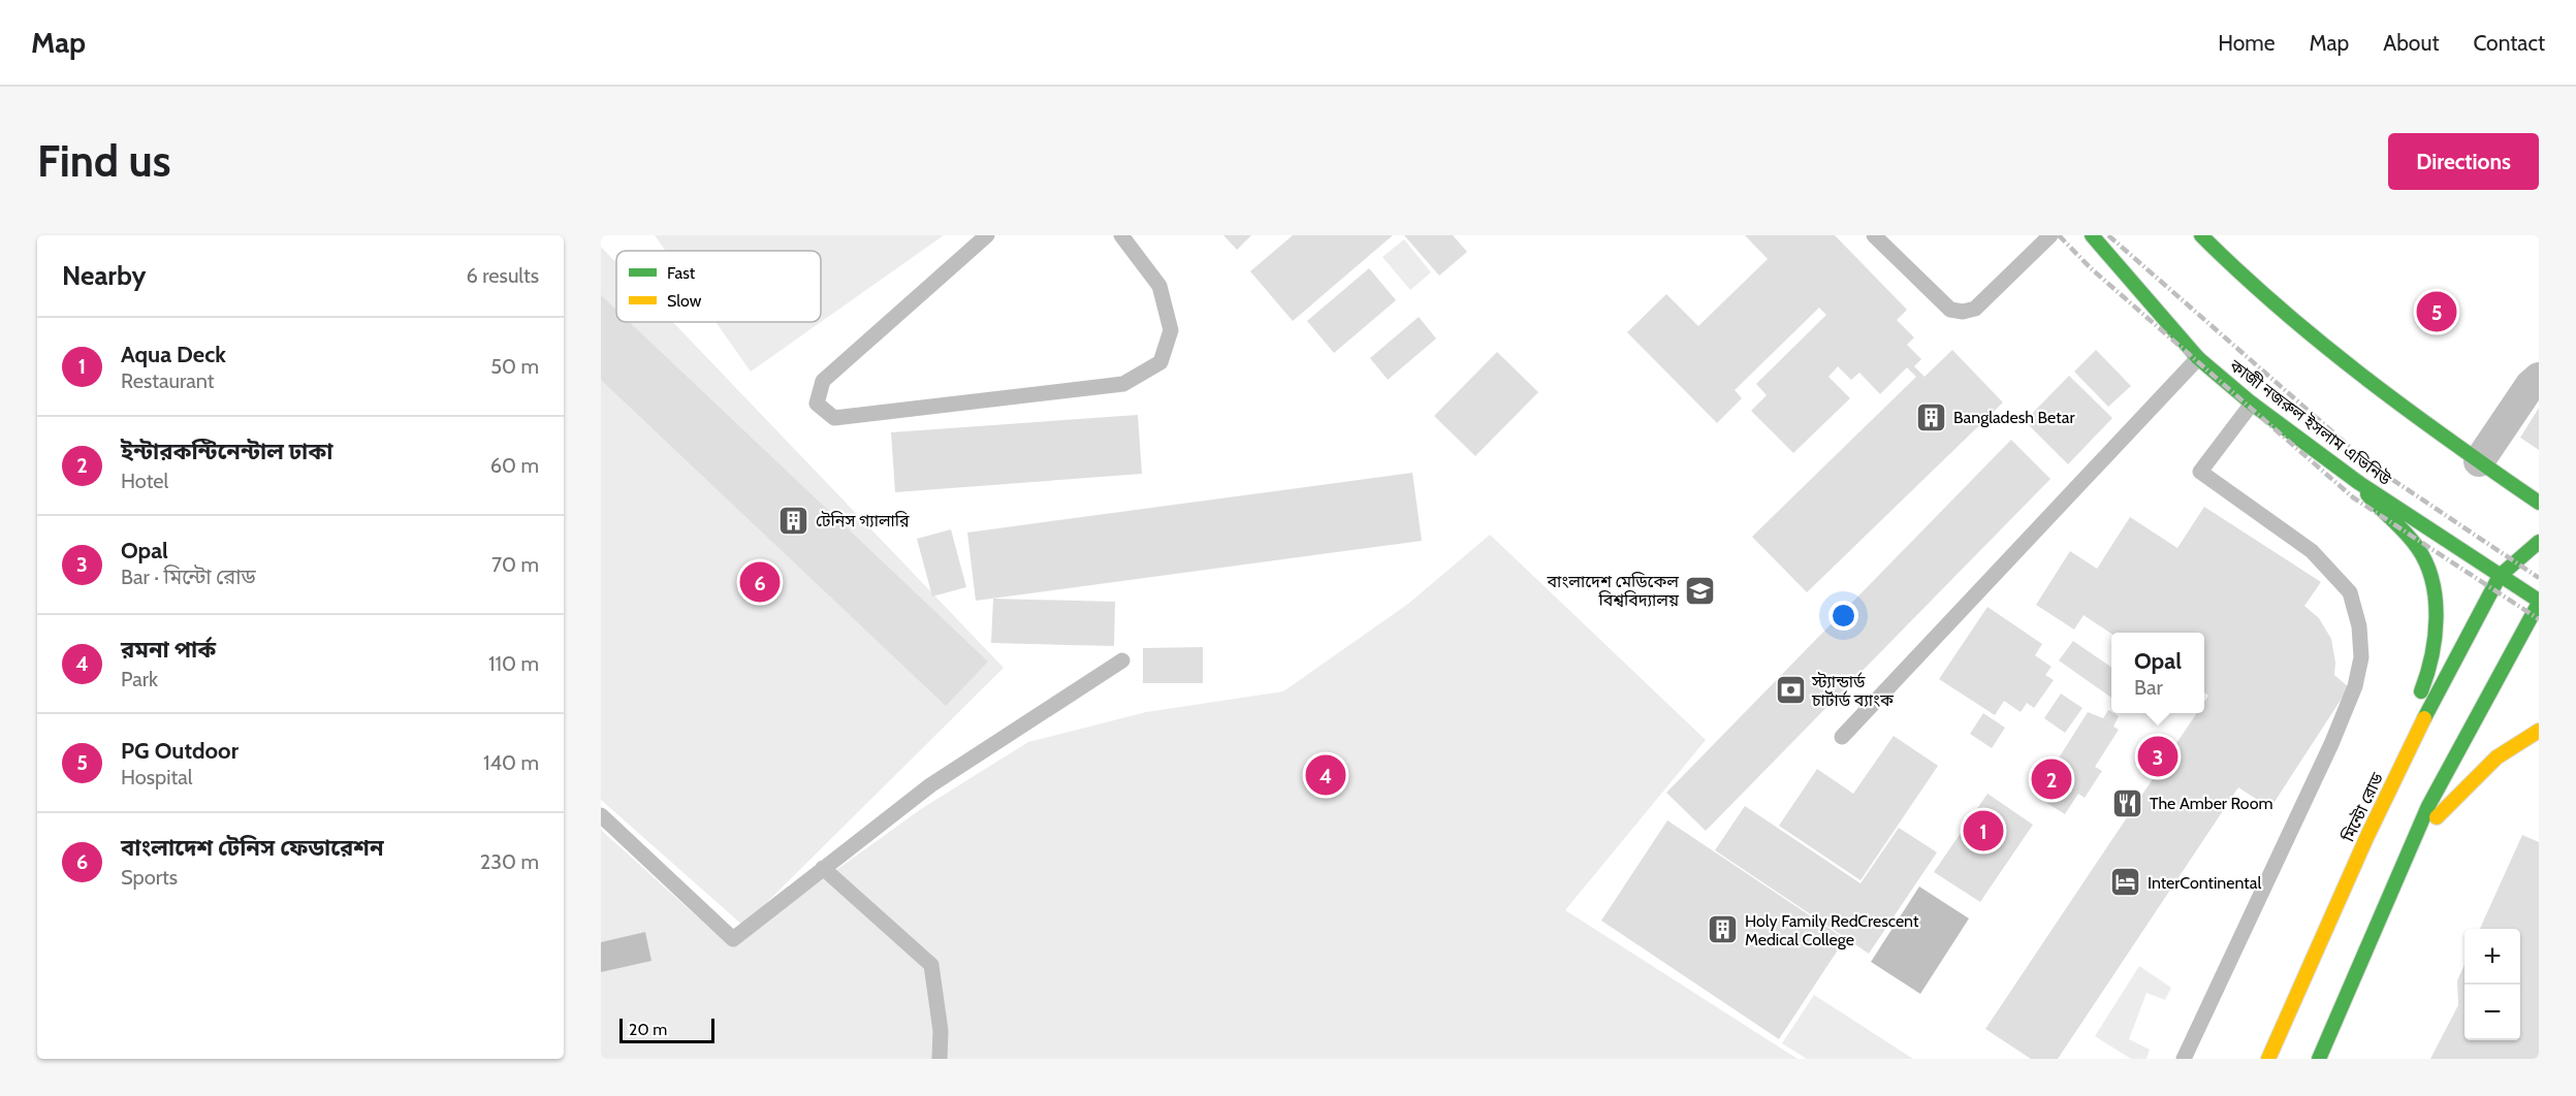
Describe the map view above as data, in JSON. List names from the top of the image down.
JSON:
{
  "streets": {
    "main road": ["কাজী নজরুল ইসলাম এভিনিউ", "মিন্টো রোড"]
  },
  "crossings": [
    ["কাজী নজরুল ইসলাম এভিনিউ", "মিন্টো রোড"]
  ],
  "places": {
    "building": ["Bangladesh Betar", "টেনিস গ্যালারি", "Holy Family RedCrescent Medical College"],
    "school or university": ["বাংলাদেশ মেডিকেল বিশ্ববিদ্যালয়"],
    "bank": ["স্ট্যান্ডার্ড চার্টার্ড ব্যাংক"],
    "restaurant": ["The Amber Room"],
    "hotel": ["InterContinental"]
  },
  "legend": ["Fast", "Slow"],
  "scale_bar": "20 m",
  "page": {
    "header": "Map",
    "nav": [
      "Home",
      "Map",
      "About",
      "Contact"
    ],
    "buttons": "Directions",
    "title": "Find us",
    "heading": ["Nearby", "6 results"],
    "pins": [
      "5",
      "6",
      "3",
      "4",
      "2",
      "1"
    ],
    "list": [
      {
        "mark": "1",
        "name": "Aqua Deck",
        "note": "Restaurant",
        "value": "50 m"
      },
      {
        "mark": "2",
        "name": "ইন্টারকন্টিনেন্টাল ঢাকা",
        "note": "Hotel",
        "value": "60 m"
      },
      {
        "mark": "3",
        "name": "Opal",
        "note": "Bar · মিন্টো রোড",
        "value": "70 m"
      },
      {
        "mark": "4",
        "name": "রমনা পার্ক",
        "note": "Park",
        "value": "110 m"
      },
      {
        "mark": "5",
        "name": "PG Outdoor",
        "note": "Hospital",
        "value": "140 m"
      },
      {
        "mark": "6",
        "name": "বাংলাদেশ টেনিস ফেডারেশন",
        "note": "Sports",
        "value": "230 m"
      }
    ],
    "popup": ["Opal", "Bar"],
    "map_buttons": ["+", "−"],
    "scale": "20 m"
  }
}
